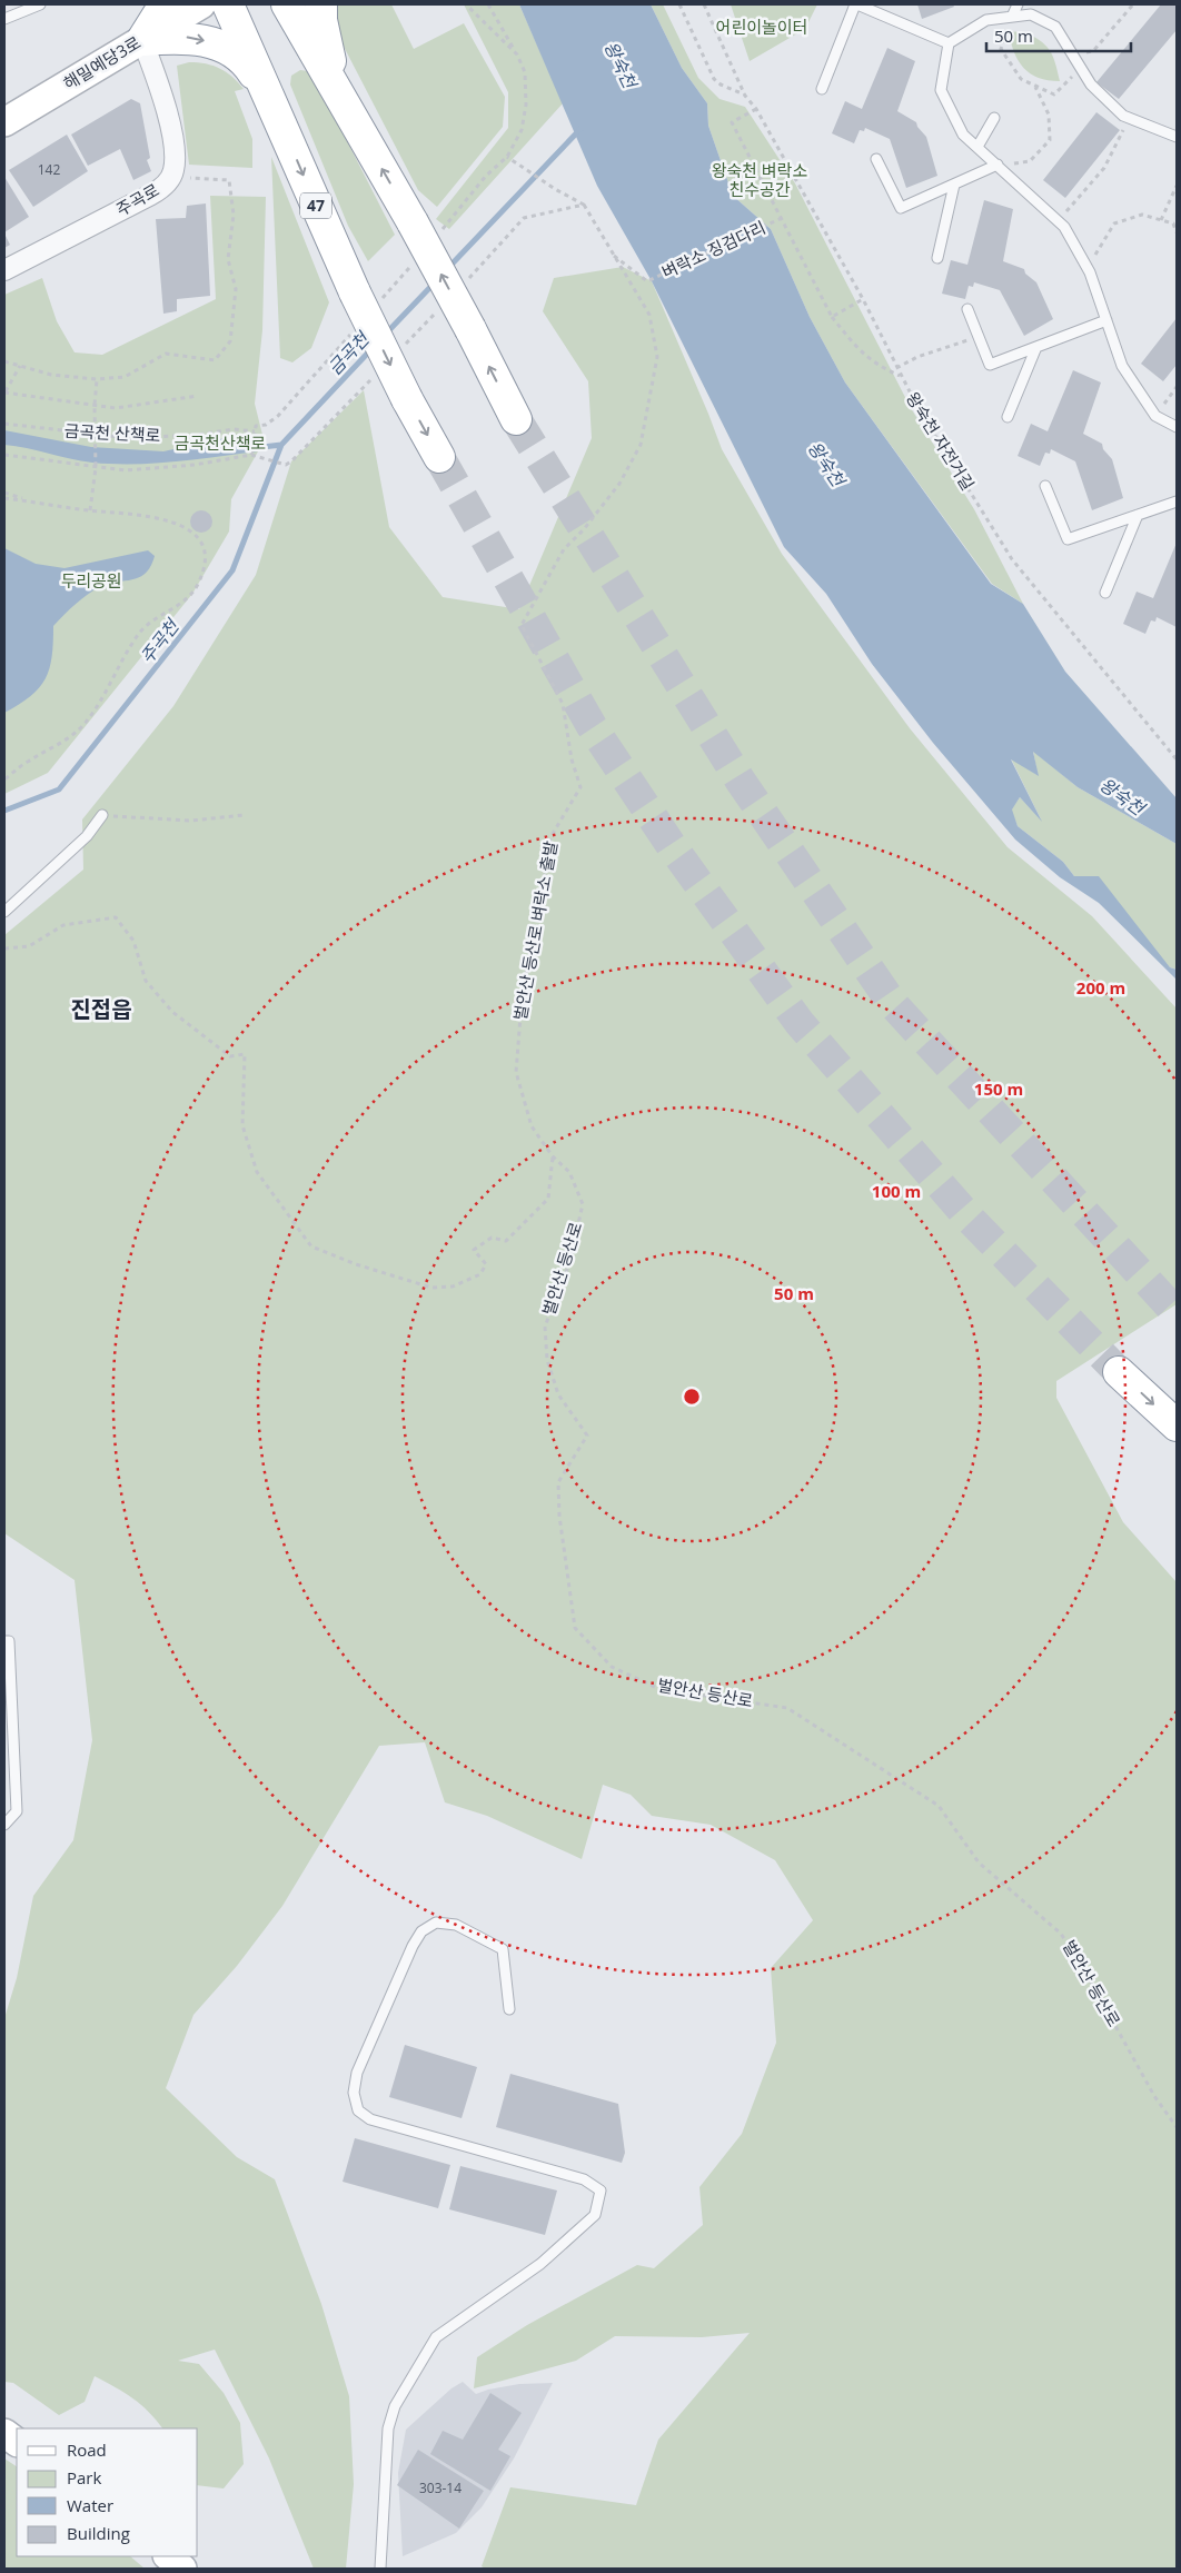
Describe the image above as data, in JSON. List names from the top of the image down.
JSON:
{
  "streets": {
    "highway": ["47"],
    "street": ["해밀예당3로", "주곡로"],
    "path": [
      "벼락소 징검다리",
      "금곡천 산책로",
      "왕숙천 자전거길",
      "벌안산 등산로 벼락소 출발",
      "벌안산 등산로"
    ]
  },
  "crossings": [
    ["해밀예당3로", "주곡로"],
    ["벼락소 징검다리", "벌안산 등산로 벼락소 출발"],
    ["벌안산 등산로 벼락소 출발", "벌안산 등산로"]
  ],
  "districts": ["진접읍"],
  "water": ["왕숙천", "금곡천", "주곡천"],
  "parks": [
    "어린이놀이터",
    "왕숙천 벼락소 친수공간",
    "금곡천산책로",
    "두리공원"
  ],
  "house_numbers": ["142", "303-14"],
  "legend": [
    "Road",
    "Park",
    "Water",
    "Building"
  ],
  "scale_bar": "50 m",
  "rings": [
    "200 m",
    "150 m",
    "100 m",
    "50 m"
  ]
}
